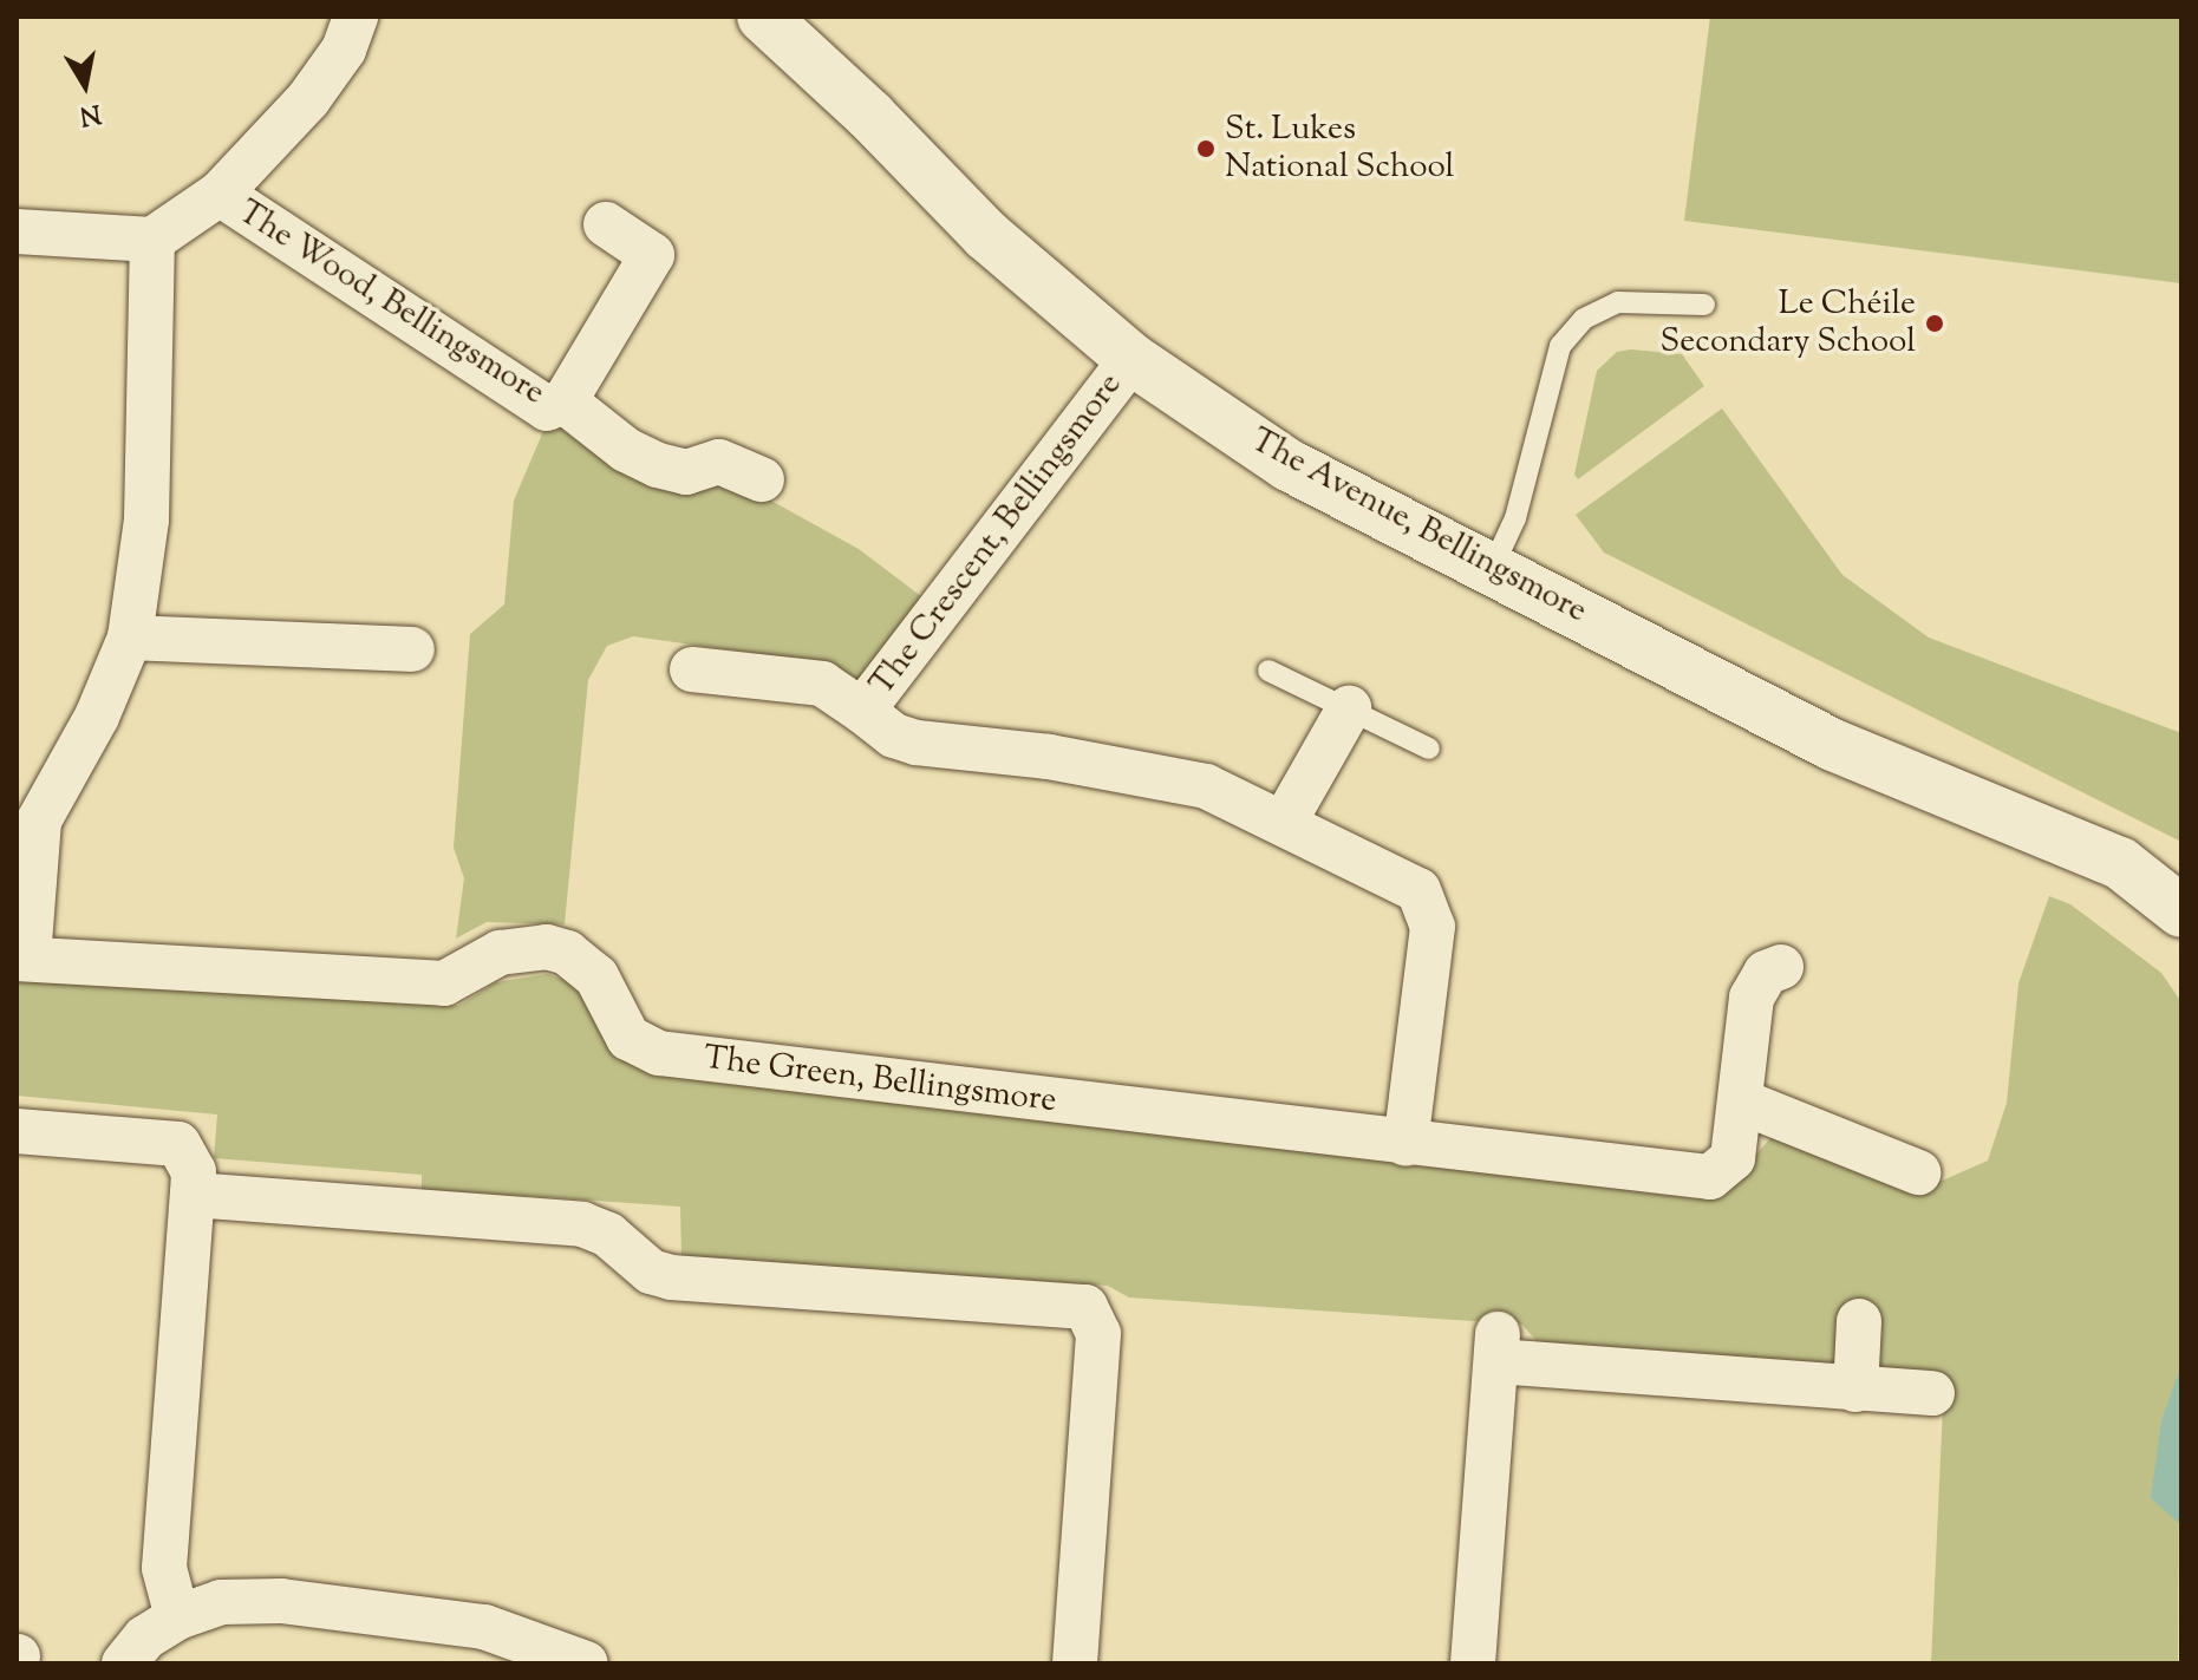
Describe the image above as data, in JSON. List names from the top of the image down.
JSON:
{
  "streets": {
    "street": [
      "The Wood, Bellingsmore",
      "The Avenue, Bellingsmore",
      "The Crescent, Bellingsmore",
      "The Green, Bellingsmore"
    ]
  },
  "crossings": [
    ["The Avenue, Bellingsmore", "The Crescent, Bellingsmore"],
    ["The Crescent, Bellingsmore", "The Green, Bellingsmore"]
  ],
  "places": ["St. Lukes National School", "Le Chéile Secondary School"],
  "north": "bottom"
}
